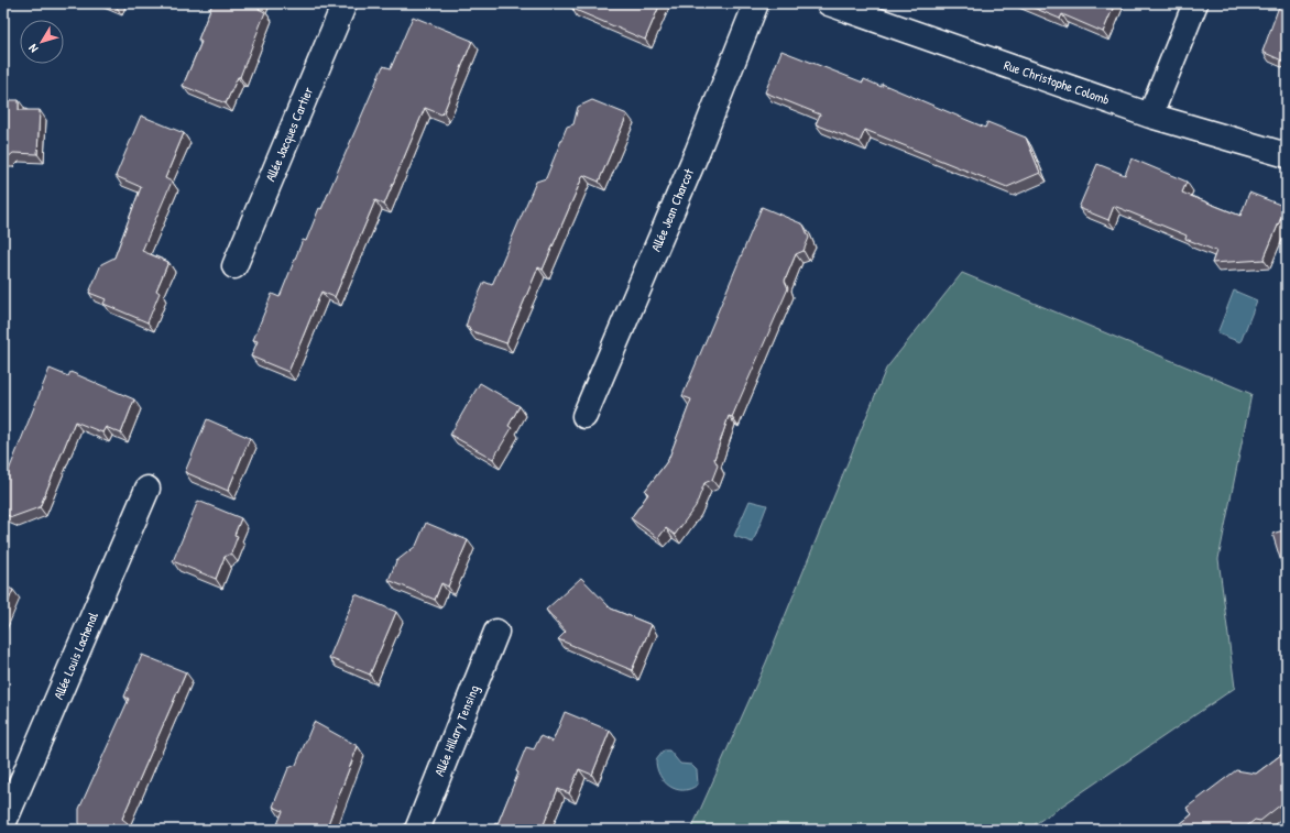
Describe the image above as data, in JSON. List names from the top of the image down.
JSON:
{
  "streets": {
    "street": [
      "Rue Christophe Colomb",
      "Allée Jacques Cartier",
      "Allée Jean Charcot",
      "Allée Louis Lachenal",
      "Allée Hillary Tensing"
    ]
  },
  "north": "bottom left"
}
